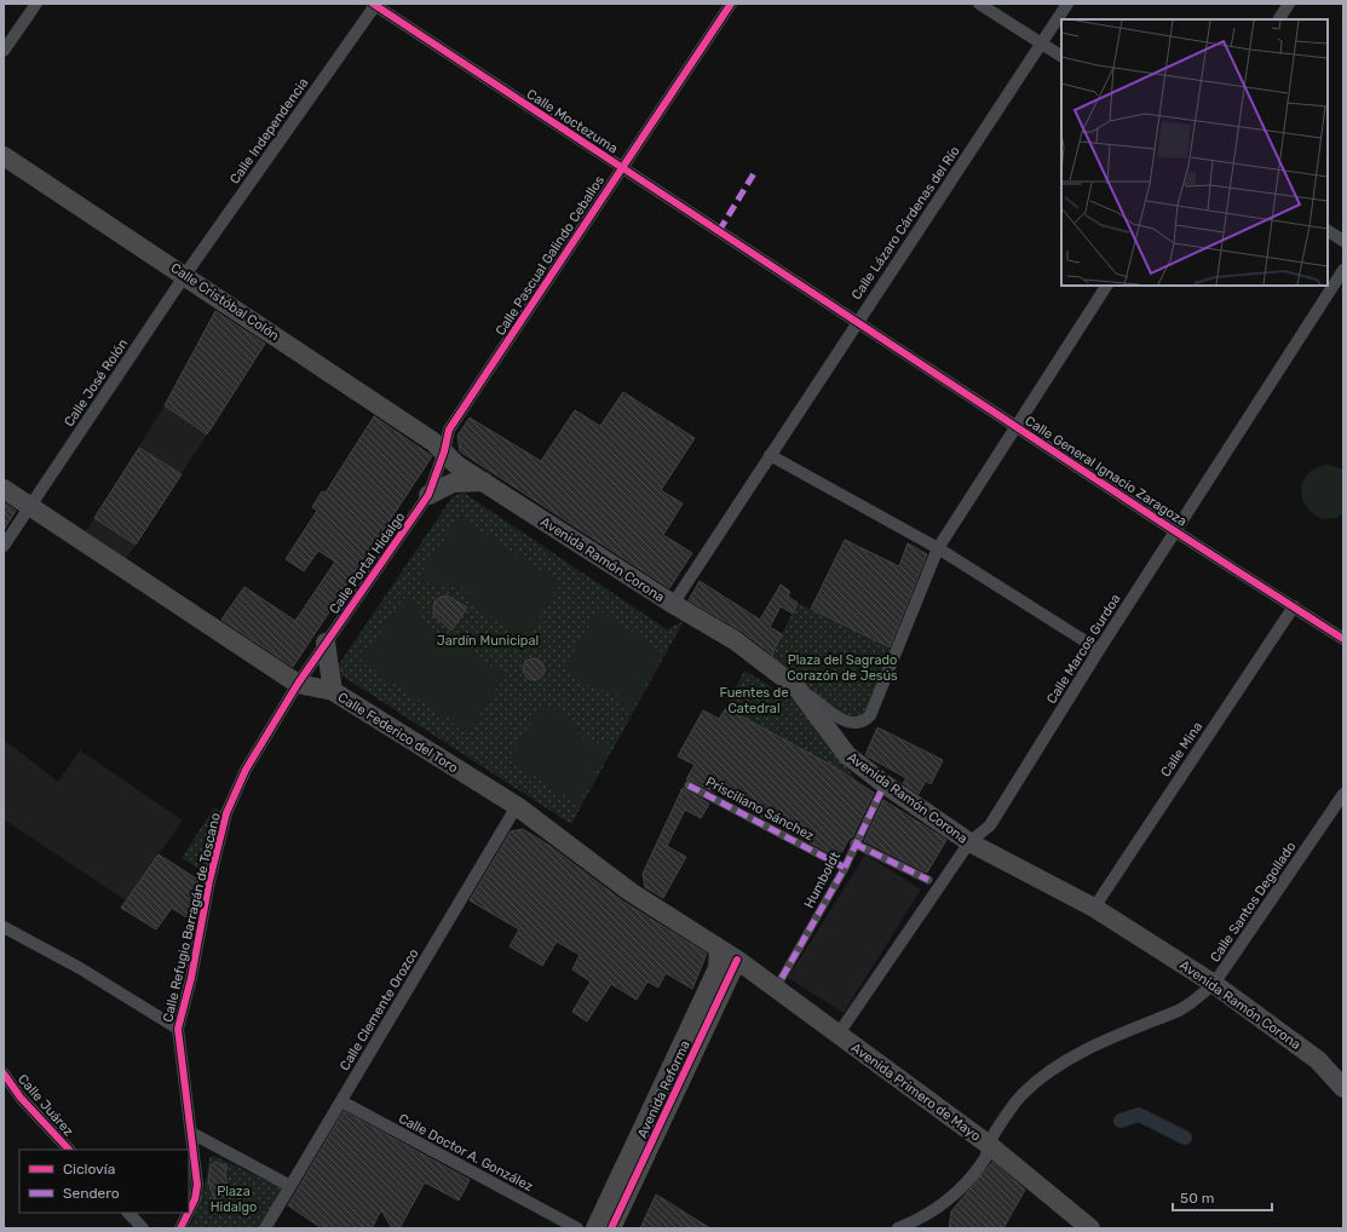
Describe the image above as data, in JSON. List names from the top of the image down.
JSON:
{
  "streets": {
    "main road": [
      "Calle Cristóbal Colón",
      "Avenida Ramón Corona",
      "Calle Federico del Toro",
      "Avenida Reforma",
      "Avenida Primero de Mayo"
    ],
    "street": [
      "Calle Moctezuma",
      "Calle Independencia",
      "Calle Lázaro Cárdenas del Río",
      "Calle Pascual Galindo Ceballos",
      "Calle José Rolón",
      "Calle General Ignacio Zaragoza",
      "Calle Portal Hidalgo",
      "Calle Marcos Gurdoa",
      "Calle Mina",
      "Prisciliano Sánchez",
      "Humboldt",
      "Calle Santos Degollado",
      "Calle Refugio Barragán de Toscano",
      "Calle Clemente Orozco",
      "Calle Juárez",
      "Calle Doctor A. González"
    ]
  },
  "crossings": [
    ["Calle Moctezuma", "Calle Independencia"],
    ["Calle Moctezuma", "Calle Lázaro Cárdenas del Río"],
    ["Calle Moctezuma", "Calle Pascual Galindo Ceballos"],
    ["Calle Moctezuma", "Calle General Ignacio Zaragoza"],
    ["Calle Independencia", "Calle Cristóbal Colón"],
    ["Calle Independencia", "Calle José Rolón"],
    ["Calle Lázaro Cárdenas del Río", "Calle General Ignacio Zaragoza"],
    ["Calle Lázaro Cárdenas del Río", "Avenida Ramón Corona"],
    ["Calle Pascual Galindo Ceballos", "Calle Cristóbal Colón"],
    ["Calle Pascual Galindo Ceballos", "Avenida Ramón Corona"],
    ["Calle Pascual Galindo Ceballos", "Calle Portal Hidalgo"],
    ["Calle Cristóbal Colón", "Calle José Rolón"],
    ["Calle Cristóbal Colón", "Avenida Ramón Corona"],
    ["Calle Cristóbal Colón", "Calle Portal Hidalgo"],
    ["Calle José Rolón", "Calle Federico del Toro"],
    ["Calle General Ignacio Zaragoza", "Calle Marcos Gurdoa"],
    ["Calle General Ignacio Zaragoza", "Calle Mina"],
    ["Avenida Ramón Corona", "Calle Portal Hidalgo"],
    ["Avenida Ramón Corona", "Calle Marcos Gurdoa"],
    ["Avenida Ramón Corona", "Calle Mina"],
    ["Avenida Ramón Corona", "Calle Santos Degollado"],
    ["Calle Portal Hidalgo", "Calle Federico del Toro"],
    ["Calle Portal Hidalgo", "Calle Refugio Barragán de Toscano"],
    ["Calle Marcos Gurdoa", "Avenida Primero de Mayo"],
    ["Calle Federico del Toro", "Calle Refugio Barragán de Toscano"],
    ["Calle Federico del Toro", "Calle Clemente Orozco"],
    ["Calle Federico del Toro", "Avenida Reforma"],
    ["Calle Federico del Toro", "Avenida Primero de Mayo"],
    ["Prisciliano Sánchez", "Humboldt"],
    ["Calle Santos Degollado", "Avenida Primero de Mayo"],
    ["Calle Clemente Orozco", "Calle Doctor A. González"],
    ["Avenida Reforma", "Avenida Primero de Mayo"]
  ],
  "parks": [
    "Jardín Municipal",
    "Plaza del Sagrado Corazón de Jesús",
    "Fuentes de Catedral",
    "Plaza Hidalgo"
  ],
  "legend": ["Ciclovía", "Sendero"],
  "scale_bar": "50 m"
}
